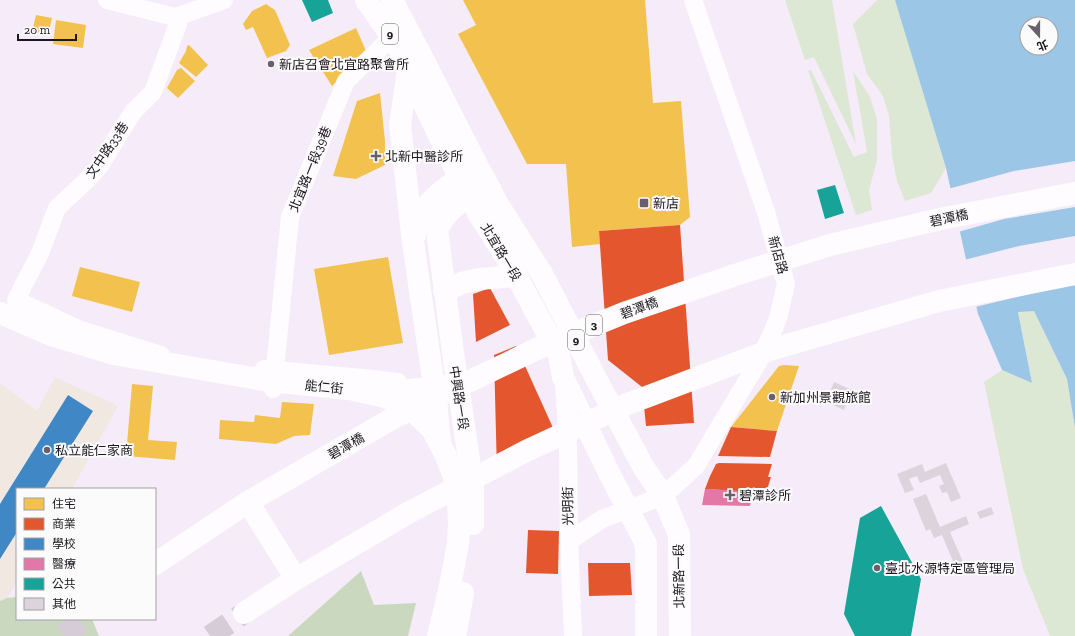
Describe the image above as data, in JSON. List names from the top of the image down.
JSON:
{
  "streets": {
    "main road": [
      "9",
      "碧潭橋",
      "北宜路一段",
      "3",
      "能仁街",
      "中興路一段",
      "北新路一段"
    ],
    "street": [
      "文中路33巷",
      "北宜路一段39巷",
      "新店路",
      "光明街"
    ]
  },
  "crossings": [
    ["9", "北宜路一段"],
    ["9", "新店路"],
    ["文中路33巷", "能仁街"],
    ["北宜路一段39巷", "北宜路一段"],
    ["北宜路一段", "新店路"],
    ["北宜路一段", "中興路一段"],
    ["北宜路一段", "光明街"],
    ["北宜路一段", "北新路一段"],
    ["新店路", "光明街"],
    ["新店路", "北新路一段"]
  ],
  "places": {
    "other": [
      "新店召會北宜路聚會所",
      "新加州景觀旅館",
      "私立能仁家商",
      "臺北水源特定區管理局"
    ],
    "health": ["北新中醫診所", "碧潭診所"],
    "transit": ["新店"]
  },
  "legend": [
    "住宅",
    "商業",
    "學校",
    "醫療",
    "公共",
    "其他"
  ],
  "scale_bar": "20 m",
  "north": "bottom"
}
